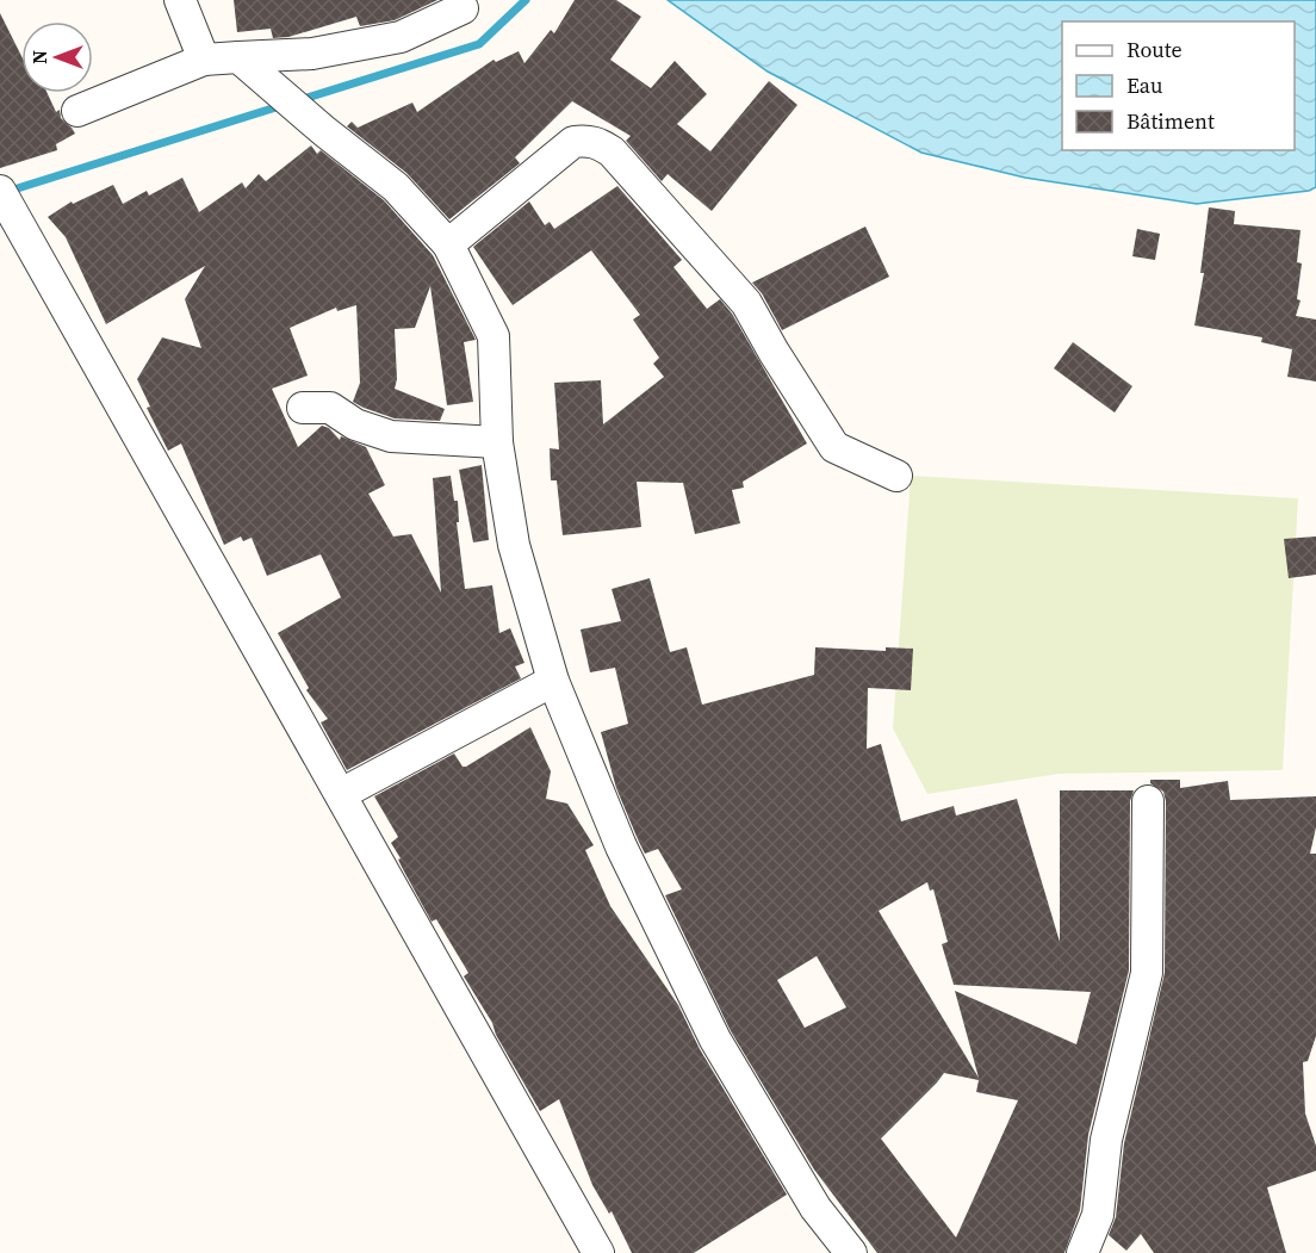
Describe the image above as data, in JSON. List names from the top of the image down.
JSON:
{
  "legend": ["Route", "Eau", "Bâtiment"],
  "north": "left"
}
